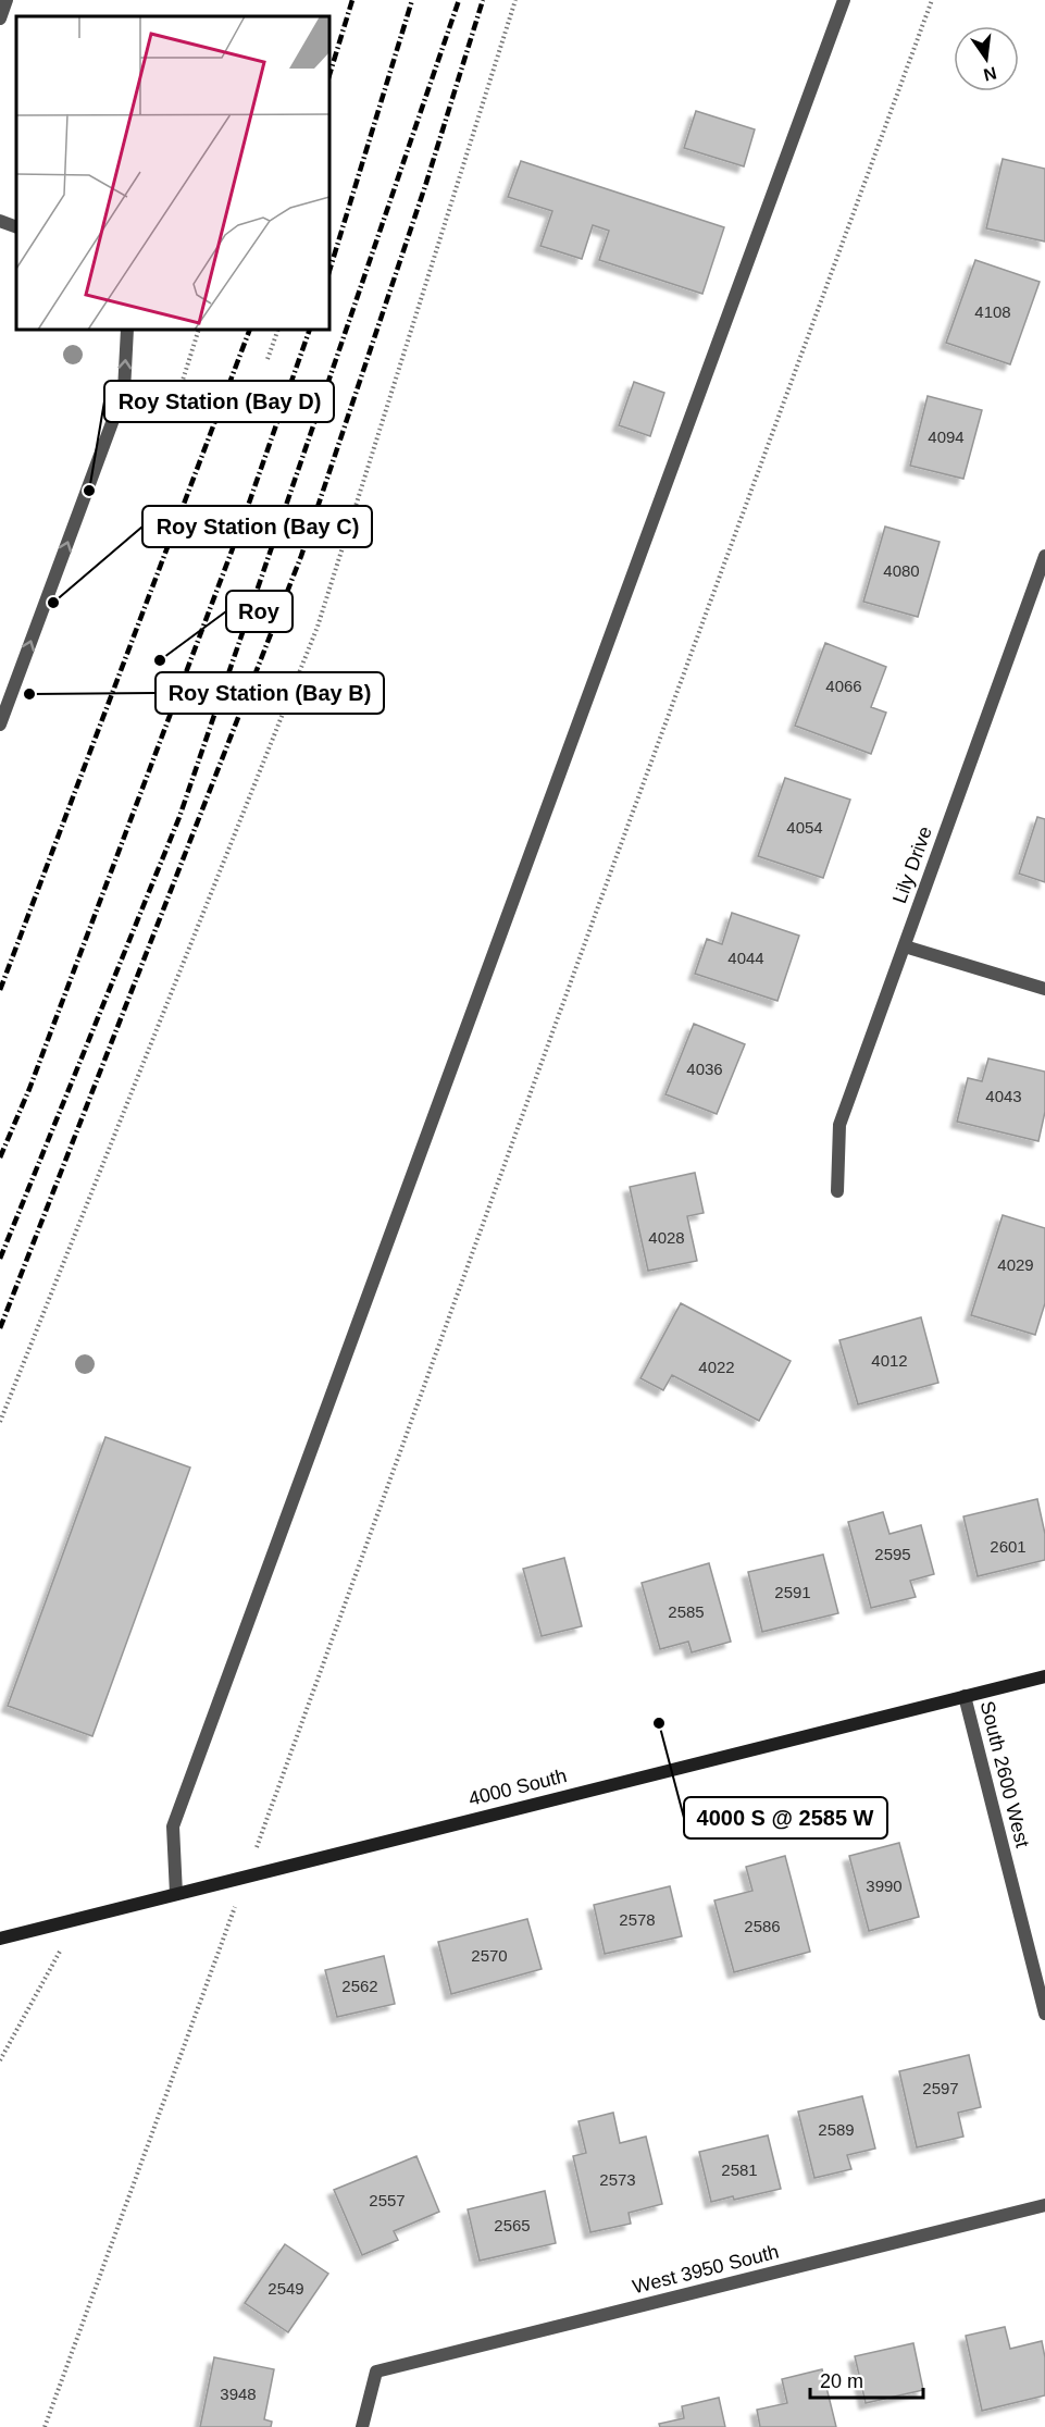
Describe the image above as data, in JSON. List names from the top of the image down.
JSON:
{
  "streets": {
    "street": [
      "Lily Drive",
      "South 2600 West",
      "4000 South",
      "West 3950 South"
    ]
  },
  "crossings": [
    ["South 2600 West", "4000 South"]
  ],
  "places": [
    "Roy Station (Bay D)",
    "Roy Station (Bay C)",
    "Roy",
    "Roy Station (Bay B)",
    "4000 S @ 2585 W"
  ],
  "house_numbers": [
    "4108",
    "4094",
    "4080",
    "4066",
    "4054",
    "4044",
    "4036",
    "4043",
    "4028",
    "4029",
    "4012",
    "4022",
    "2601",
    "2595",
    "2591",
    "2585",
    "3990",
    "2578",
    "2586",
    "2570",
    "2562",
    "2597",
    "2589",
    "2581",
    "2573",
    "2557",
    "2565",
    "2549",
    "3948"
  ],
  "scale_bar": "20 m",
  "north": "bottom"
}
